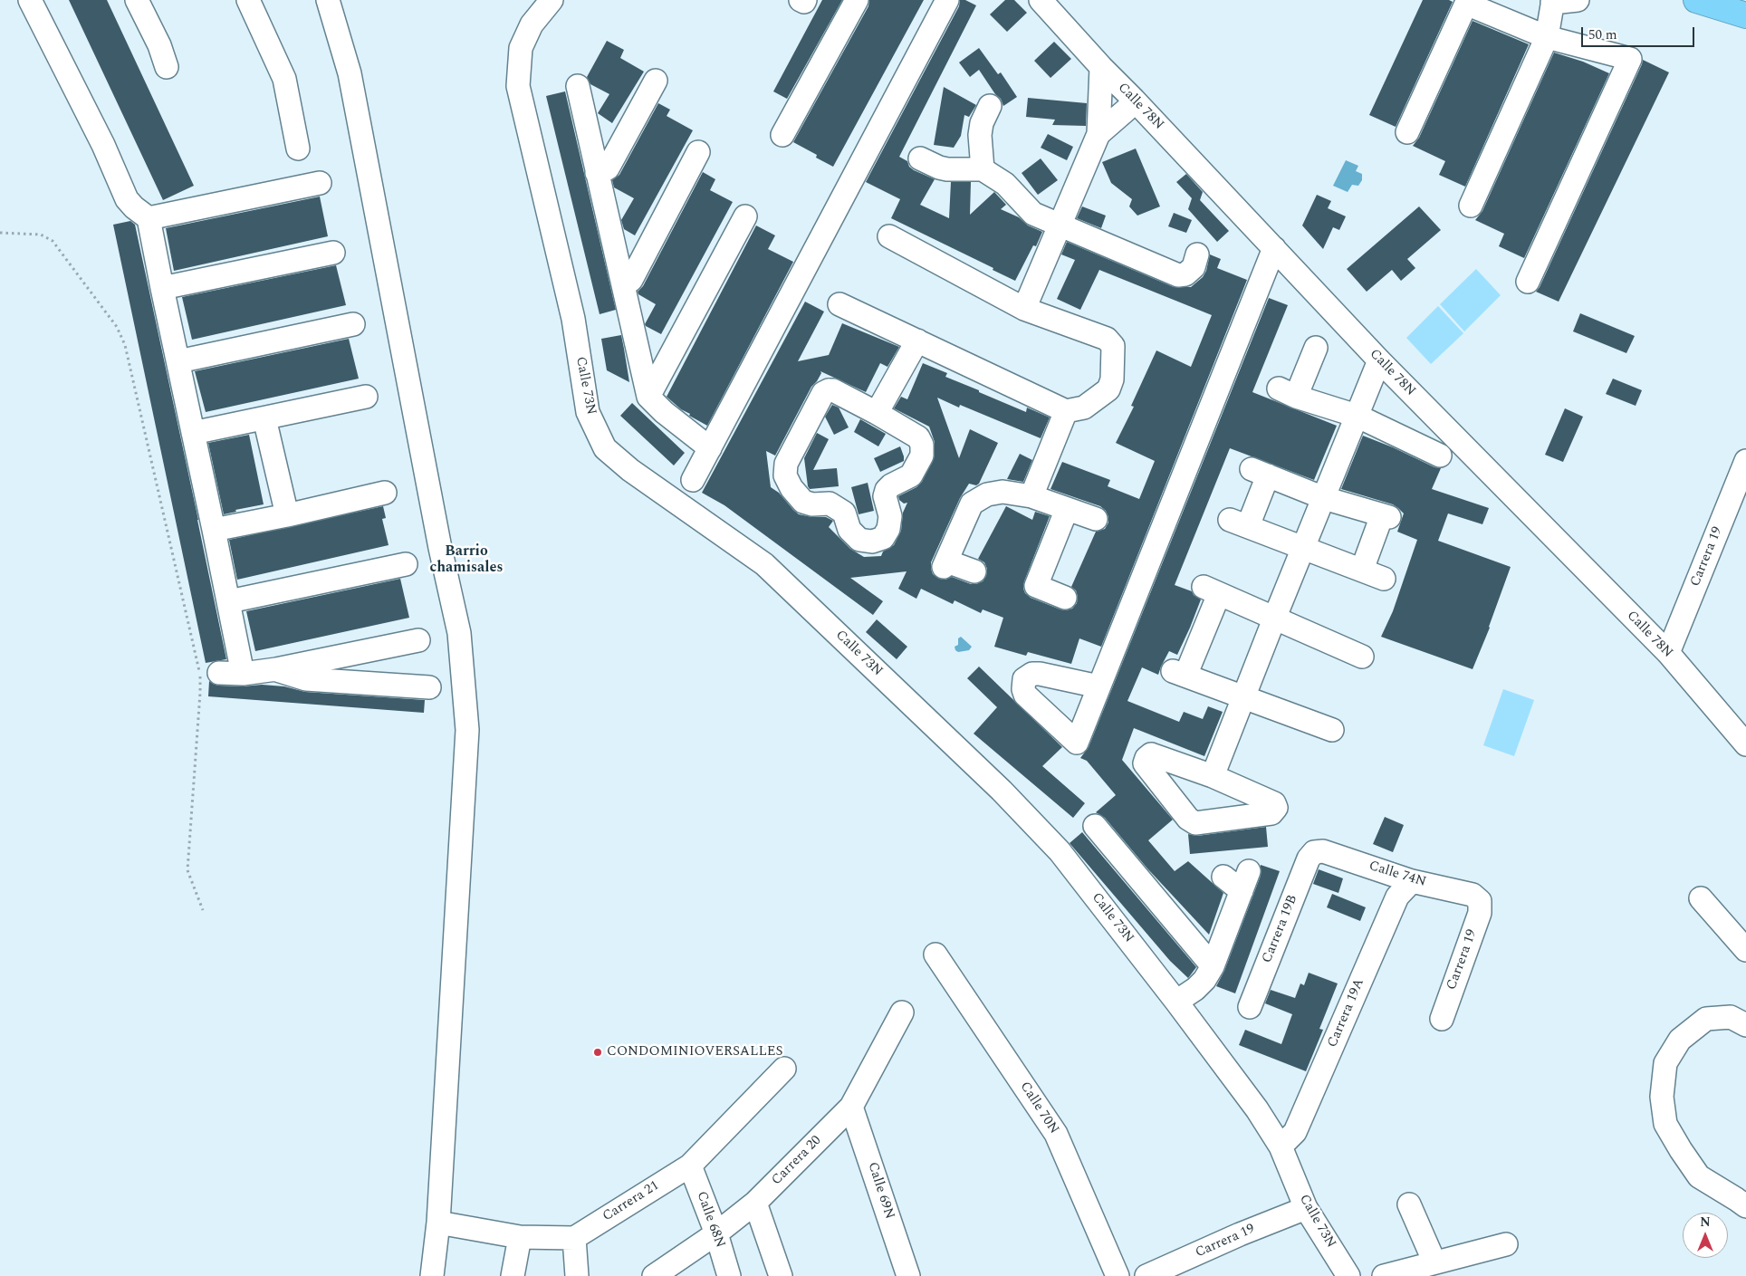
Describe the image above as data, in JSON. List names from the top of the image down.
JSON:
{
  "streets": {
    "street": [
      "Calle 78N",
      "Calle 73N",
      "Carrera 19",
      "Calle 74N",
      "Carrera 19B",
      "Carrera 19A",
      "Calle 70N",
      "Carrera 20",
      "Calle 69N",
      "Carrera 21",
      "Calle 68N"
    ]
  },
  "crossings": [
    ["Calle 78N", "Carrera 19"],
    ["Calle 73N", "Carrera 19"],
    ["Calle 73N", "Carrera 19A"],
    ["Carrera 19", "Calle 74N"],
    ["Calle 74N", "Carrera 19B"],
    ["Calle 74N", "Carrera 19A"],
    ["Carrera 20", "Calle 69N"],
    ["Carrera 20", "Calle 68N"],
    ["Carrera 21", "Calle 68N"]
  ],
  "districts": ["Barrio chamisales"],
  "places": ["CONDOMINIOVERSALLES"],
  "scale_bar": "50 m",
  "north": "top"
}
